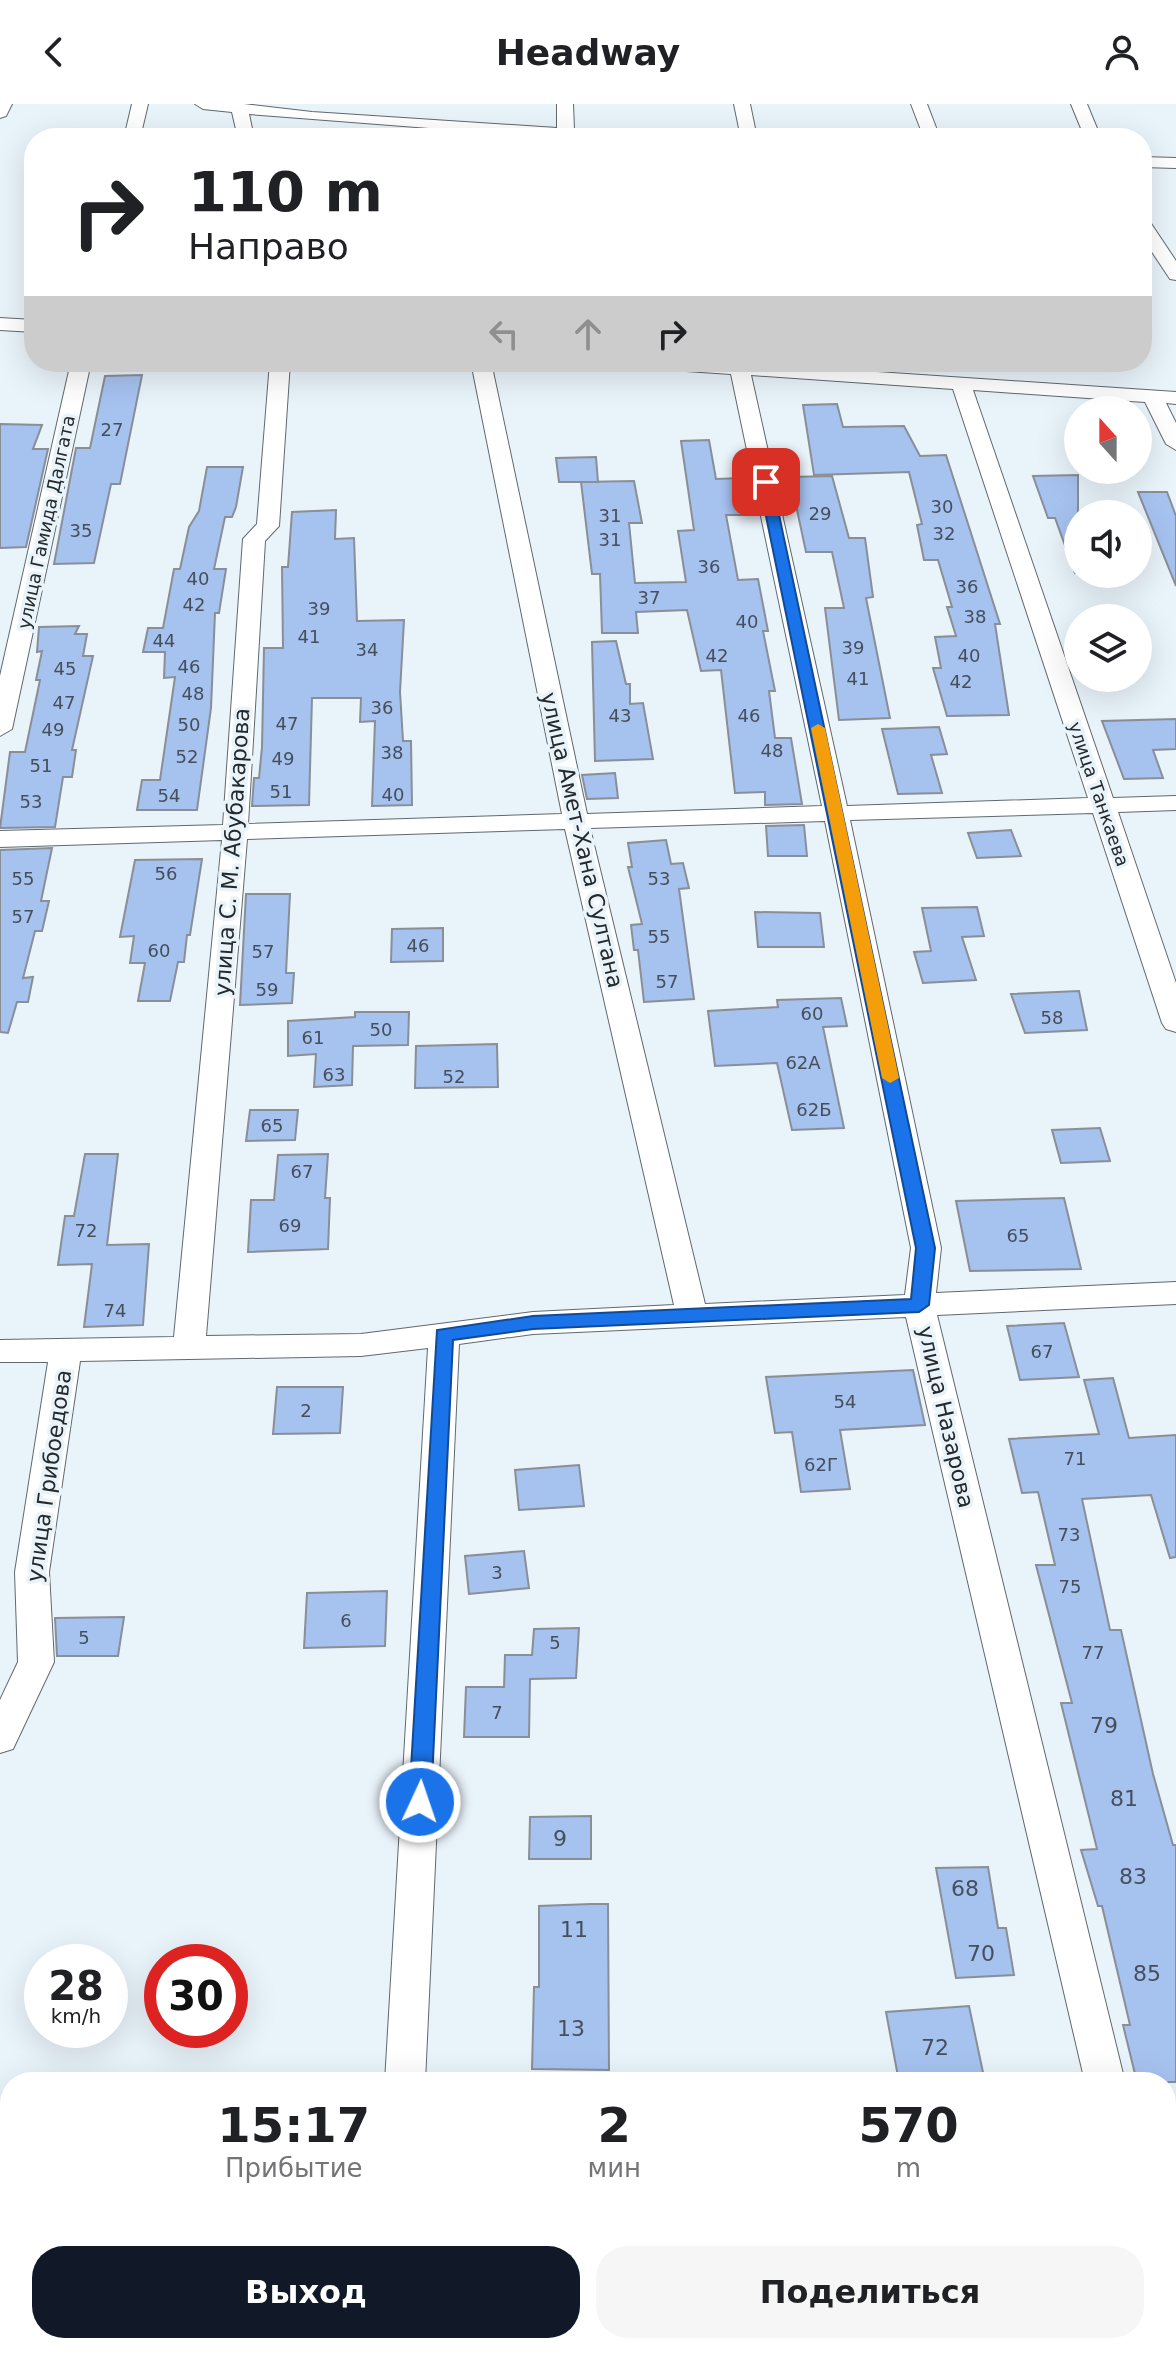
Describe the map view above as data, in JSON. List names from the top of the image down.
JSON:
{
  "streets": {
    "street": [
      "улица Гамида Далгата",
      "улица Танкаева",
      "улица Амет-Хана Султана",
      "улица С. М. Абубакарова",
      "улица Назарова",
      "улица Грибоедова"
    ]
  },
  "house_numbers": [
    "27",
    "30",
    "29",
    "31",
    "35",
    "32",
    "31",
    "36",
    "40",
    "36",
    "37",
    "42",
    "39",
    "38",
    "40",
    "41",
    "44",
    "39",
    "34",
    "42",
    "40",
    "46",
    "45",
    "41",
    "42",
    "48",
    "47",
    "36",
    "43",
    "46",
    "47",
    "50",
    "49",
    "48",
    "38",
    "52",
    "49",
    "51",
    "51",
    "40",
    "54",
    "53",
    "56",
    "55",
    "53",
    "57",
    "55",
    "46",
    "60",
    "57",
    "57",
    "59",
    "60",
    "58",
    "50",
    "61",
    "62А",
    "63",
    "52",
    "62Б",
    "65",
    "67",
    "69",
    "72",
    "65",
    "74",
    "67",
    "54",
    "2",
    "71",
    "62Г",
    "73",
    "3",
    "75",
    "6",
    "5",
    "5",
    "77",
    "7",
    "79",
    "81",
    "9",
    "83",
    "68",
    "11",
    "70",
    "85",
    "13",
    "72"
  ],
  "north": "top",
  "page": {
    "header": "Headway",
    "turn": ["110 m", "Направо"],
    "speed": "28 km/h",
    "limit": "30",
    "eta": [
      "15:17",
      "Прибытие",
      "2",
      "мин",
      "570",
      "m"
    ],
    "buttons": ["Выход", "Поделиться"]
  }
}
